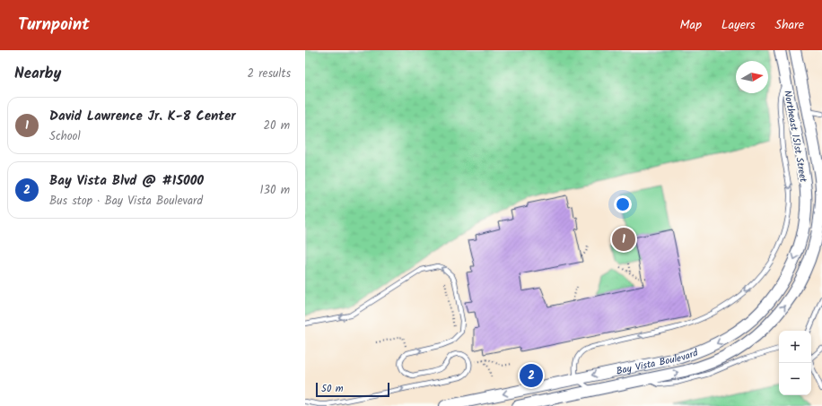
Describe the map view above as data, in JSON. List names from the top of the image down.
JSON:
{
  "streets": {
    "street": ["Northeast 151st Street", "Bay Vista Boulevard"]
  },
  "crossings": [
    ["Northeast 151st Street", "Bay Vista Boulevard"]
  ],
  "scale_bar": "50 m",
  "north": "right",
  "page": {
    "header": "Turnpoint",
    "nav": ["Map", "Layers", "Share"],
    "heading": ["Nearby", "2 results"],
    "list": [
      {
        "mark": "1",
        "name": "David Lawrence Jr. K-8 Center",
        "note": "School",
        "value": "20 m"
      },
      {
        "mark": "2",
        "name": "Bay Vista Blvd @ #15000",
        "note": "Bus stop · Bay Vista Boulevard",
        "value": "130 m"
      }
    ],
    "pins": ["1", "2"],
    "map_buttons": ["+", "−"],
    "scale": "50 m"
  }
}
